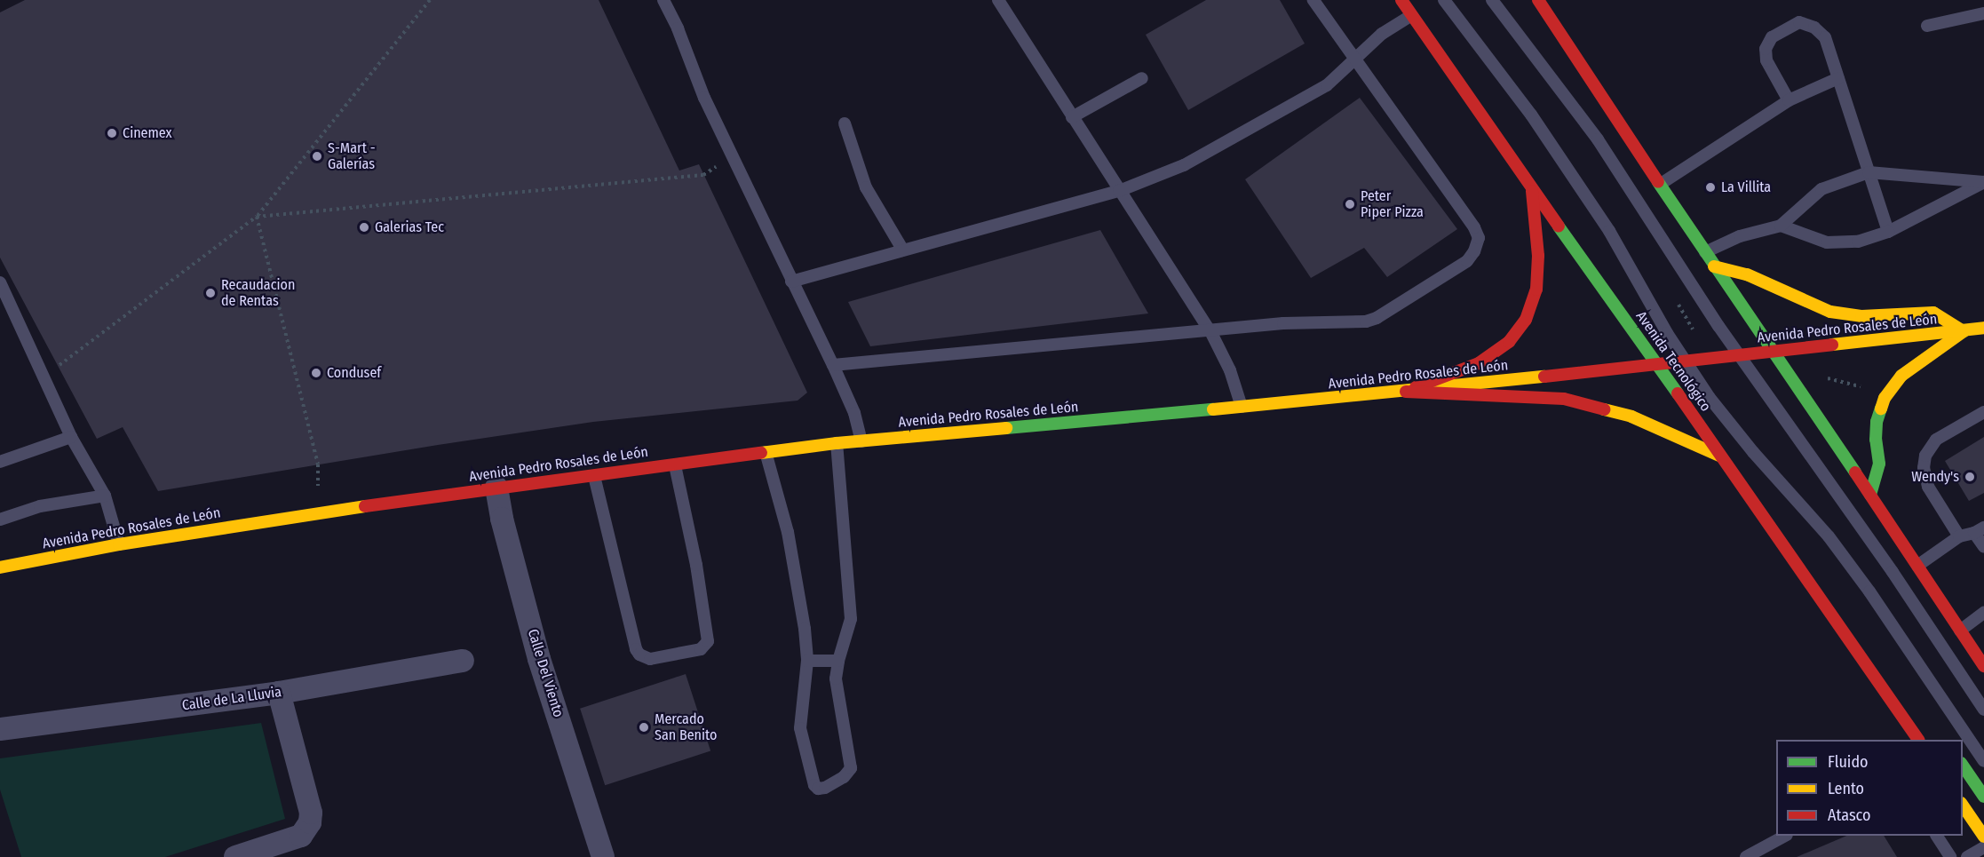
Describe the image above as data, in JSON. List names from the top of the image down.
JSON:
{
  "streets": {
    "main road": ["Avenida Pedro Rosales de León", "Avenida Tecnológico"],
    "street": ["Calle Del Viento", "Calle de La Lluvia"]
  },
  "crossings": [
    ["Avenida Pedro Rosales de León", "Avenida Tecnológico"],
    ["Avenida Pedro Rosales de León", "Calle Del Viento"]
  ],
  "places": [
    "Cinemex",
    "S-Mart - Galerías",
    "La Villita",
    "Peter Piper Pizza",
    "Galerias Tec",
    "Recaudacion de Rentas",
    "Condusef",
    "Wendy's",
    "Mercado San Benito"
  ],
  "legend": ["Fluido", "Lento", "Atasco"]
}
